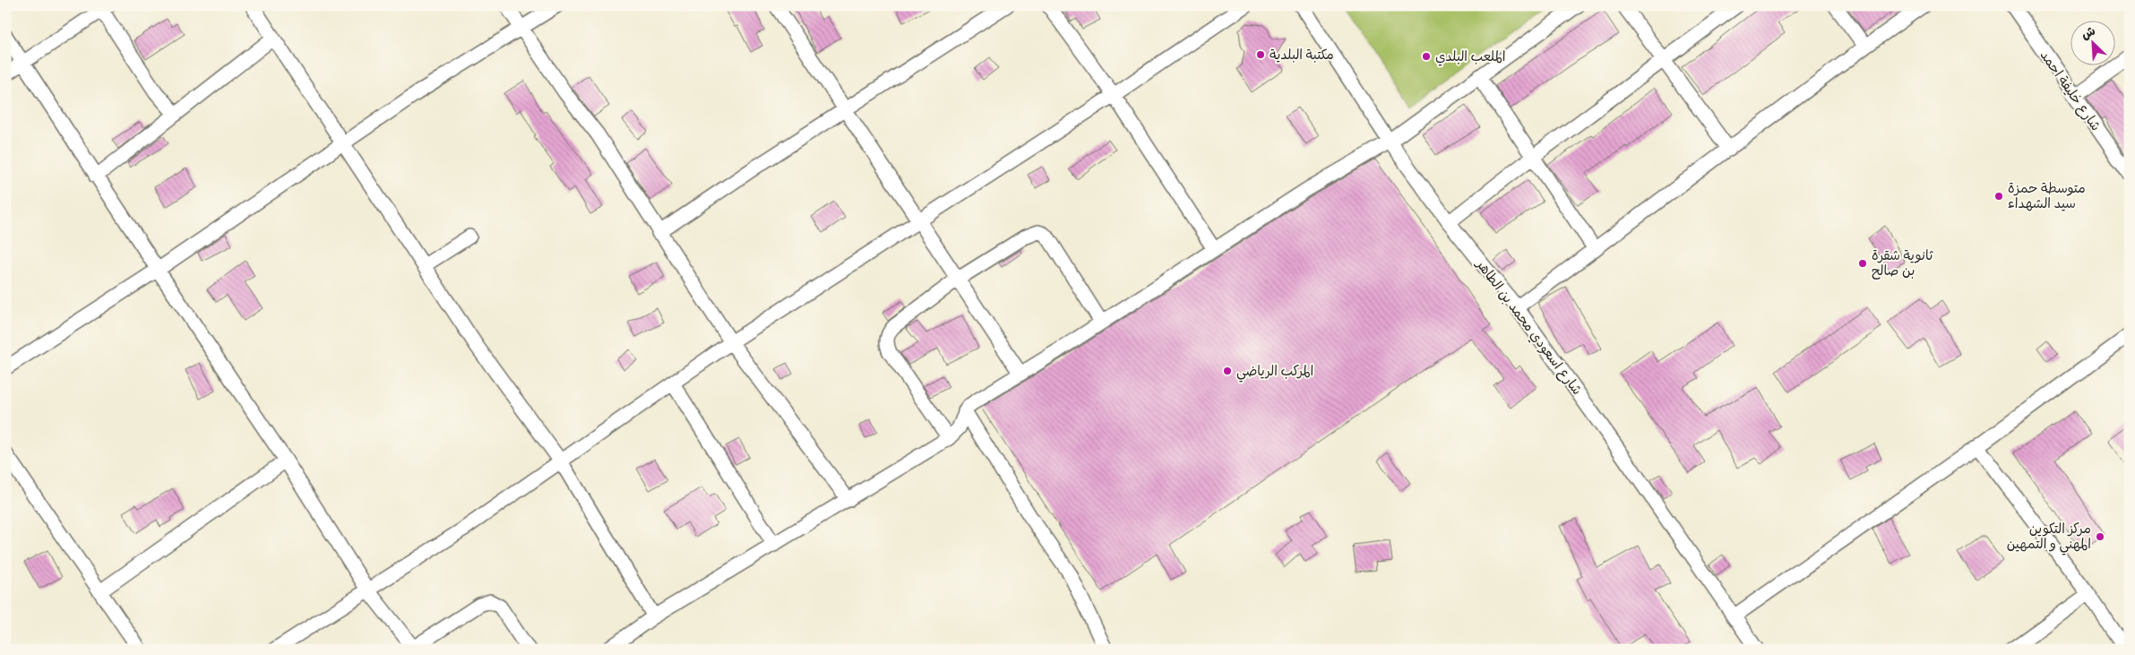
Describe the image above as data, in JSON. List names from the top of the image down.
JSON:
{
  "streets": {
    "street": ["شارع خليفة احمد", "شارع اسعودي محمد بن الطاهر"]
  },
  "places": [
    "مكتبة البلدية",
    "الملعب البلدي",
    "متوسطة حمزة سيد الشهداء",
    "ثانوية شقرة بن صالح",
    "المركب الرياضي",
    "مركز التكوين المهني و التمهين"
  ],
  "north": "top left"
}
